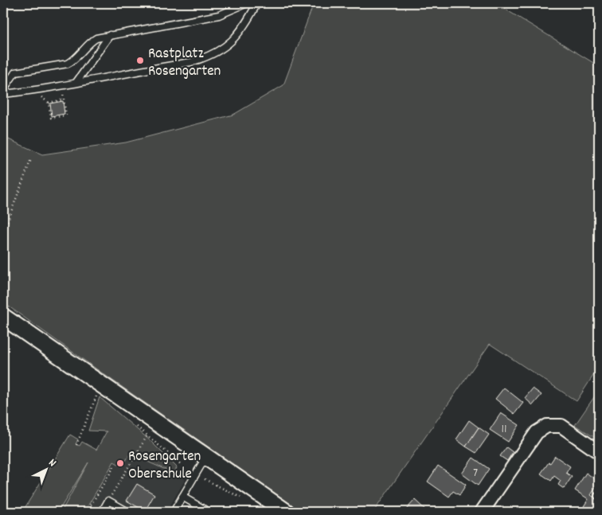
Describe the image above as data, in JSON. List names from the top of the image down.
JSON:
{
  "places": ["Rastplatz Rosengarten", "Rosengarten Oberschule"],
  "house_numbers": ["11", "7"],
  "north": "top right"
}
